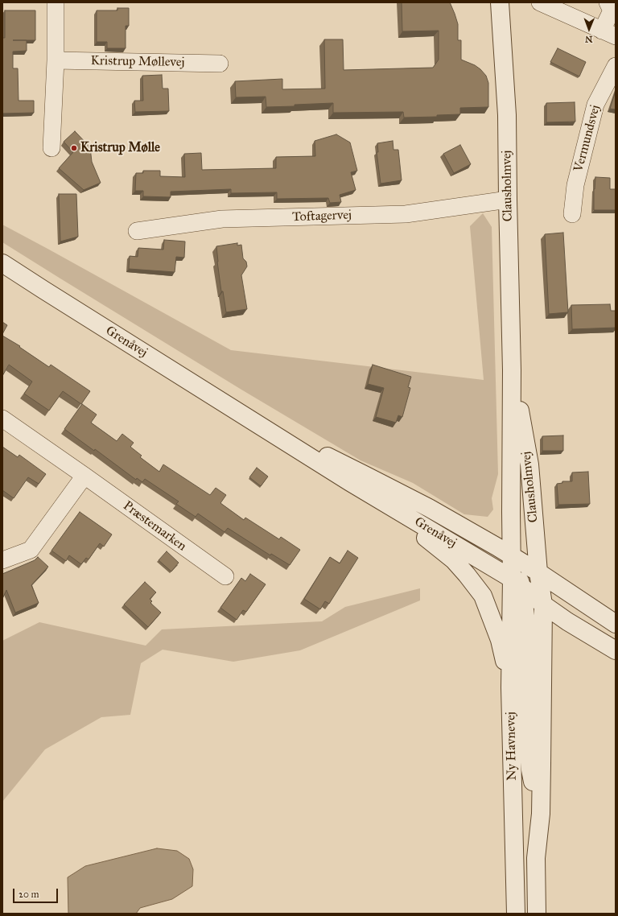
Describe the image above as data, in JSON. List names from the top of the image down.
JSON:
{
  "streets": {
    "street": [
      "Kristrup Møllevej",
      "Vermundsvej",
      "Clausholmvej",
      "Toftagervej",
      "Grenåvej",
      "Præstemarken",
      "Ny Havnevej"
    ]
  },
  "crossings": [
    ["Clausholmvej", "Toftagervej"],
    ["Clausholmvej", "Grenåvej"],
    ["Clausholmvej", "Ny Havnevej"],
    ["Grenåvej", "Ny Havnevej"]
  ],
  "places": ["Kristrup Mølle"],
  "scale_bar": "20 m",
  "north": "bottom"
}
